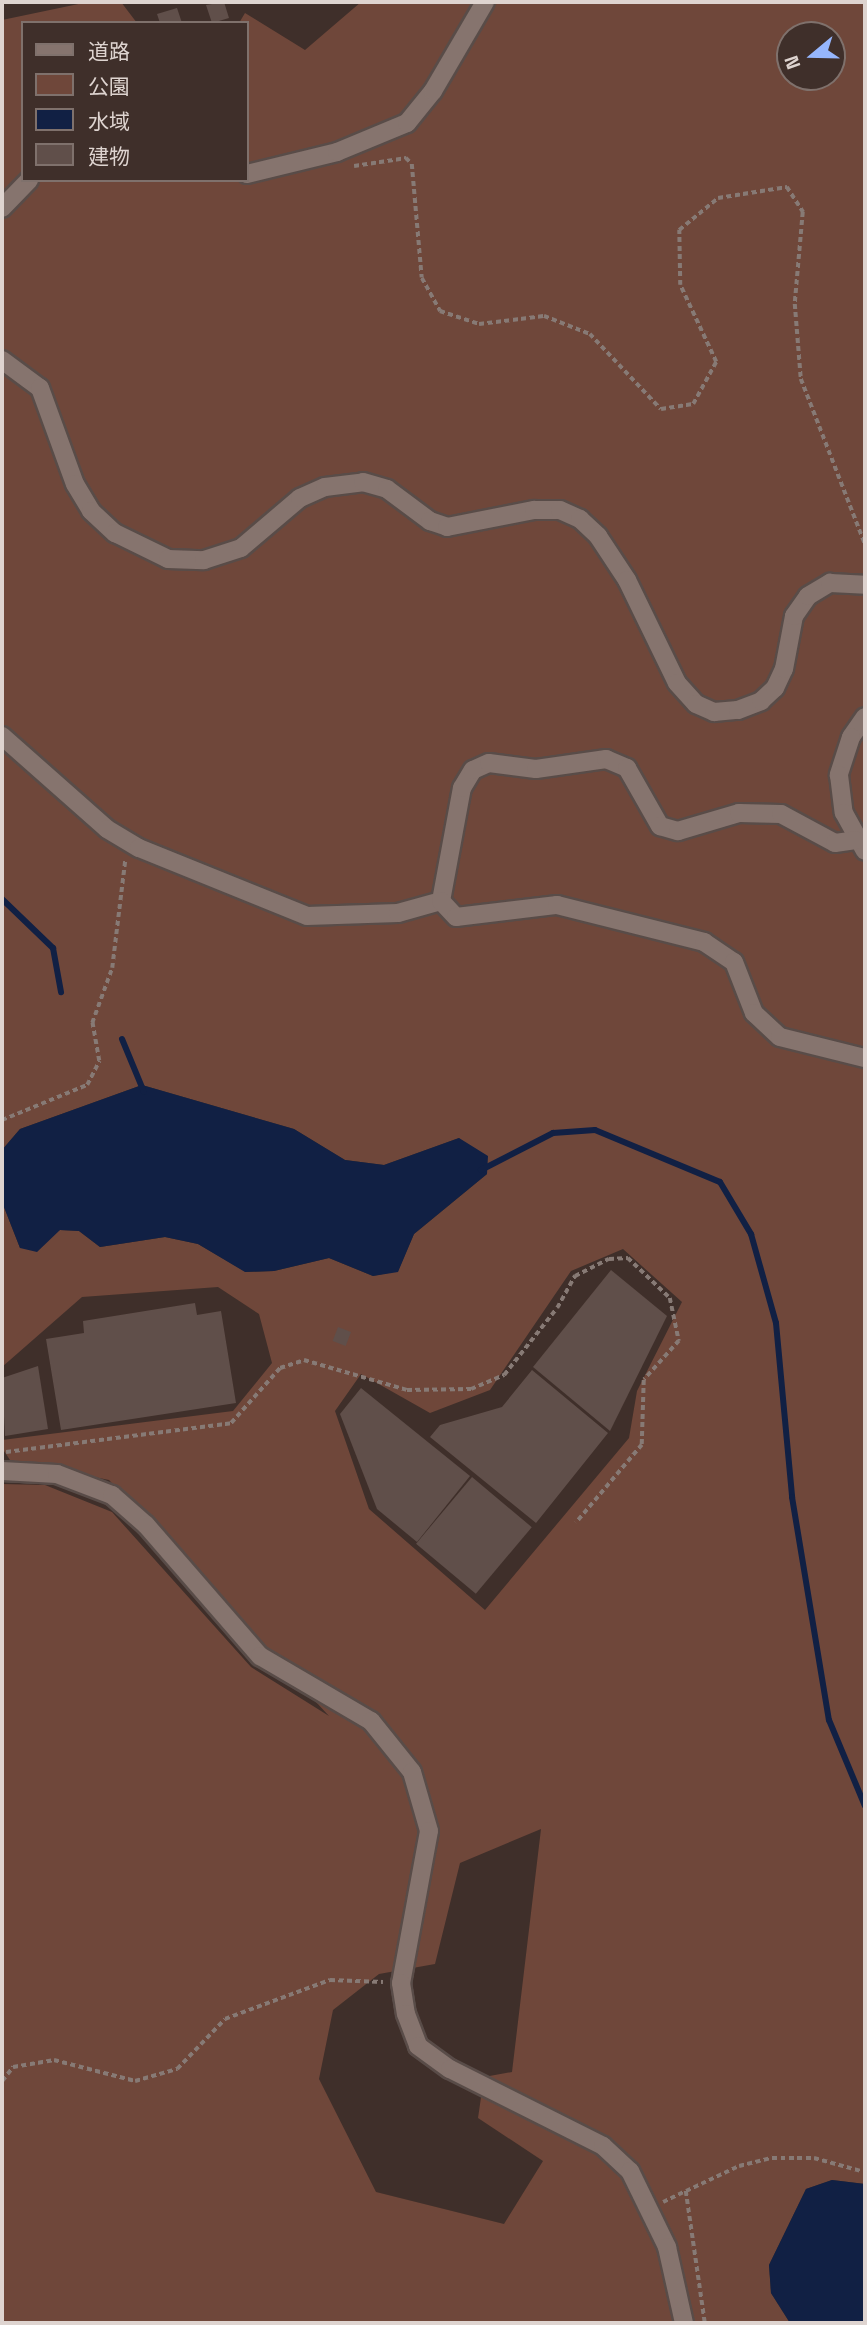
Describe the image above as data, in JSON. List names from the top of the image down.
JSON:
{
  "legend": [
    "道路",
    "公園",
    "水域",
    "建物"
  ],
  "north": "left"
}
